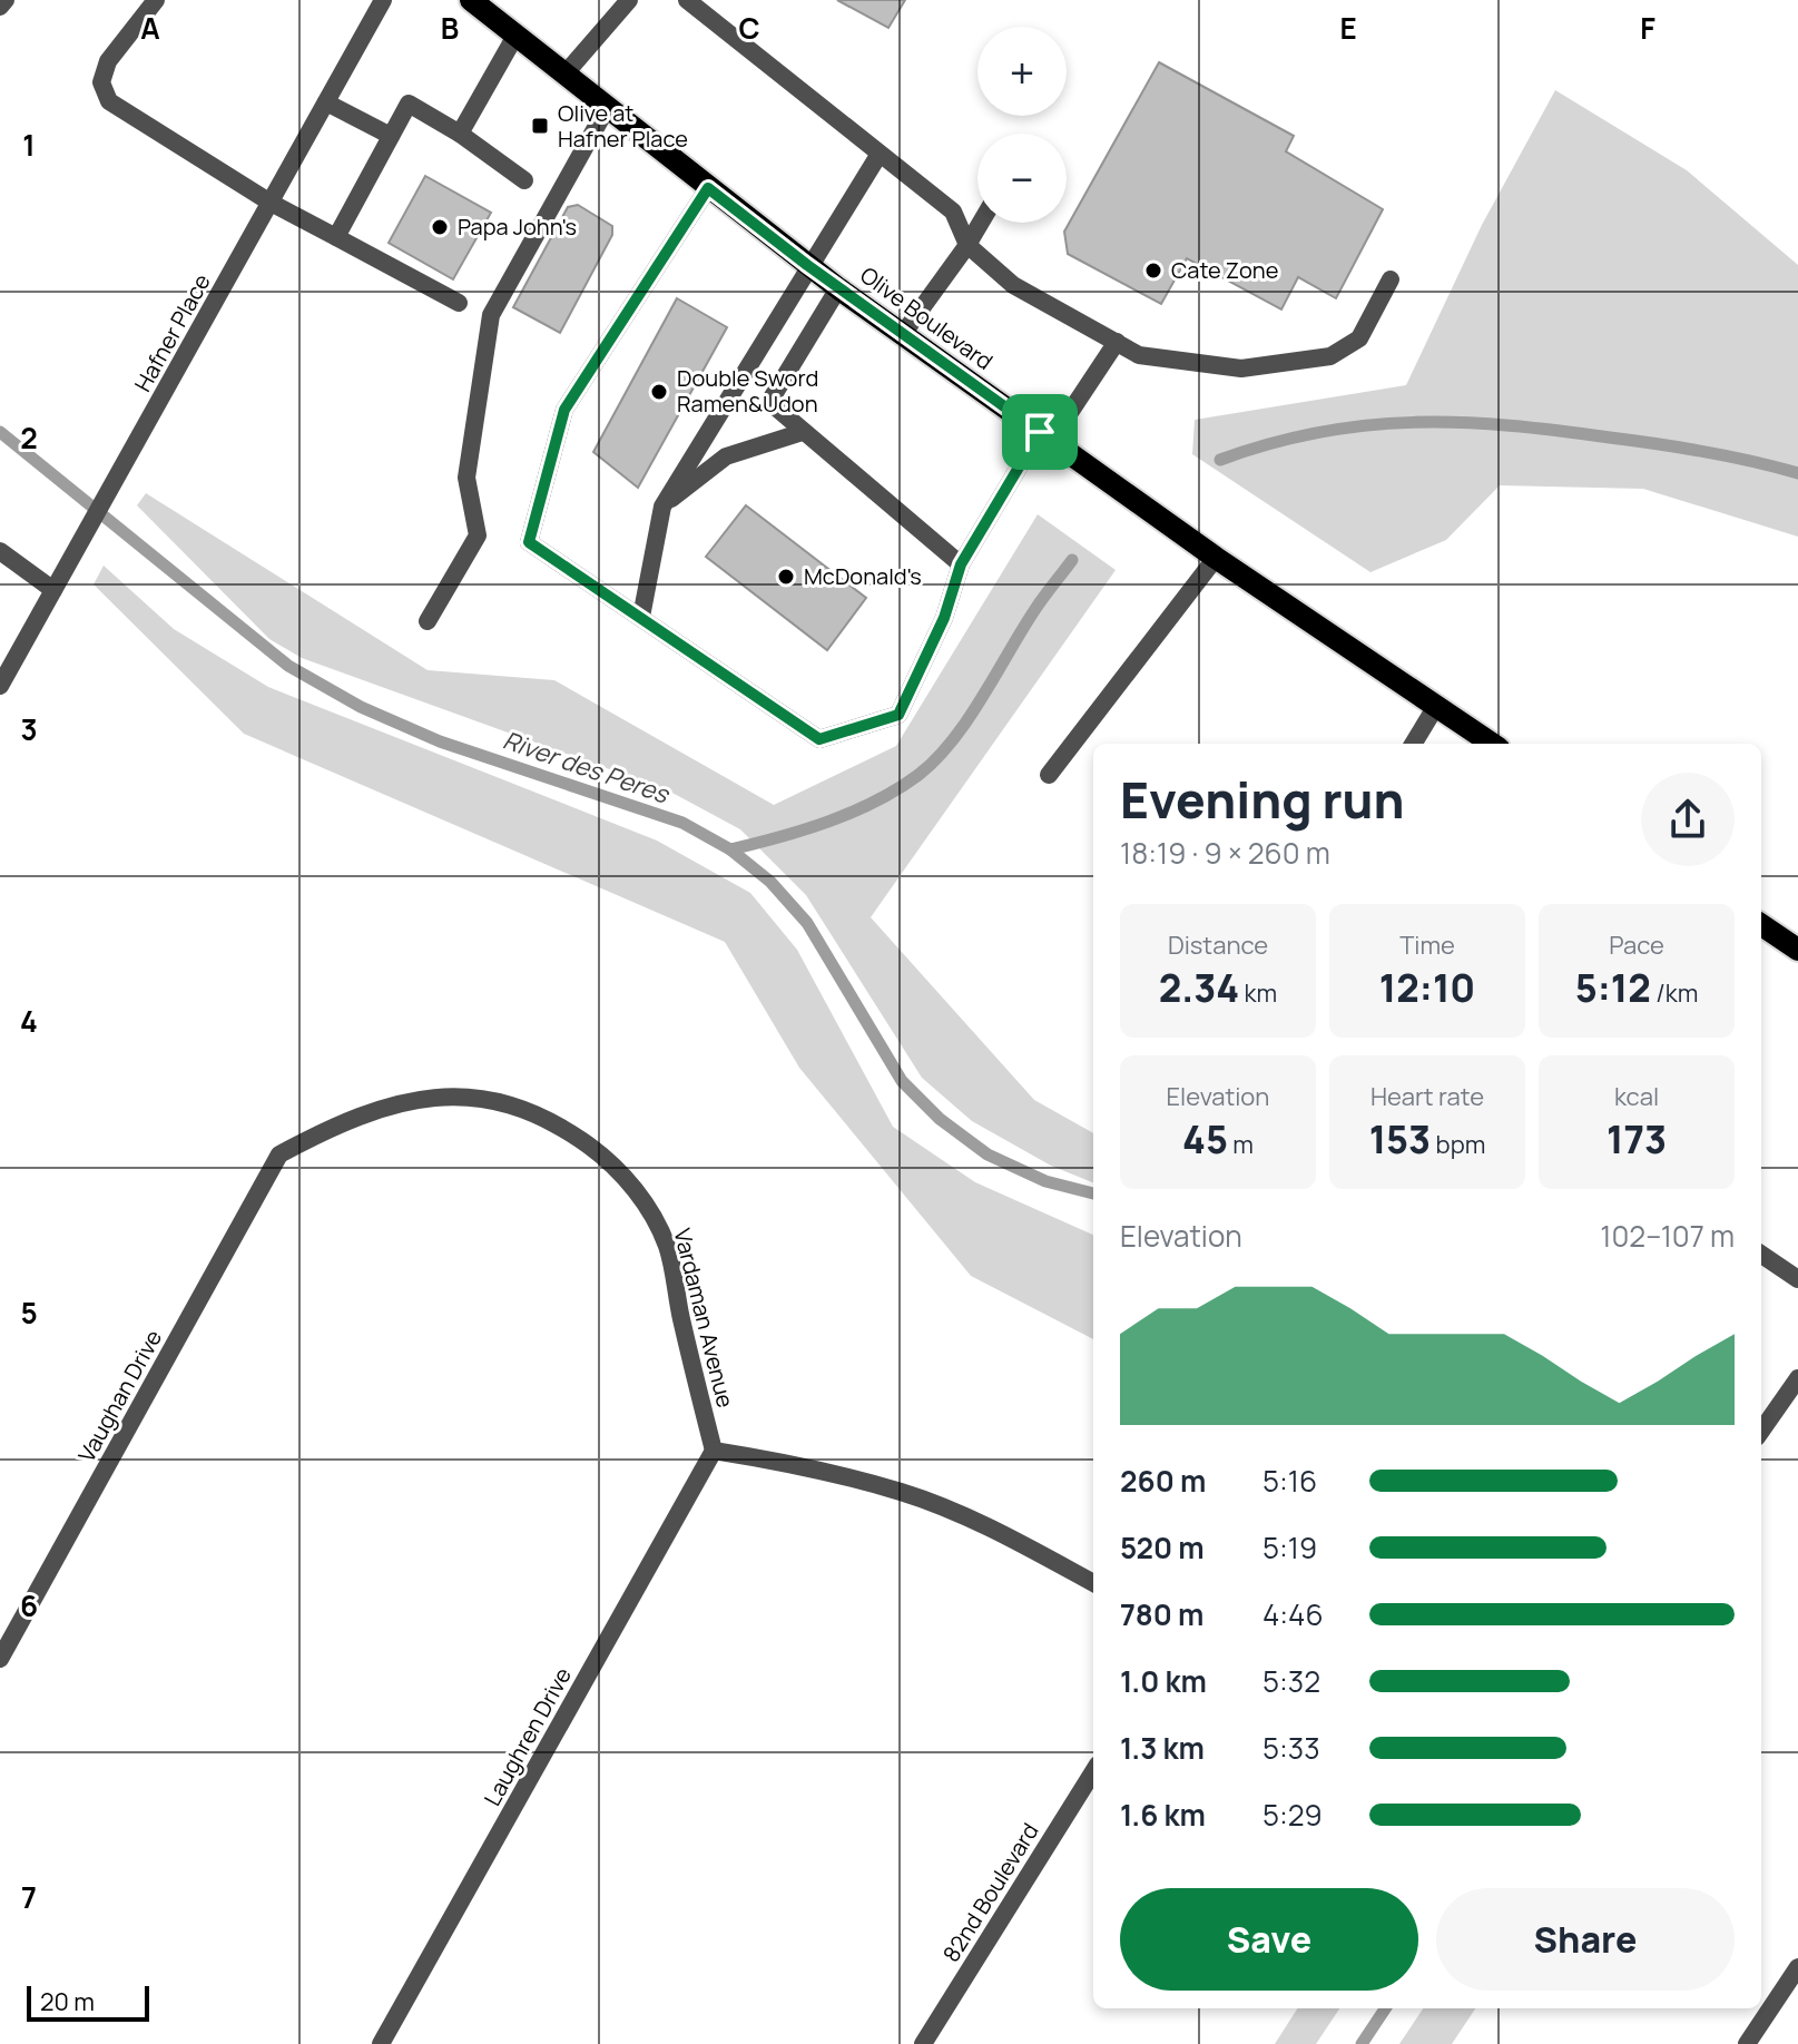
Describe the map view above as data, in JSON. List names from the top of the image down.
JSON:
{
  "streets": {
    "main road": ["Olive Boulevard"],
    "street": [
      "Hafner Place",
      "Vardaman Avenue",
      "Vaughan Drive",
      "Laughren Drive",
      "82nd Boulevard"
    ]
  },
  "crossings": [
    ["Vardaman Avenue", "Vaughan Drive"],
    ["Vardaman Avenue", "Laughren Drive"]
  ],
  "water": ["River des Peres"],
  "places": {
    "transit": ["Olive at Hafner Place"],
    "other": [
      "Papa John's",
      "Cate Zone",
      "Double Sword Ramen&Udon",
      "McDonald's"
    ]
  },
  "scale_bar": "20 m",
  "page": {
    "map_buttons": ["+", "−"],
    "heading": ["Evening run", "18:19 · 9 × 260 m"],
    "stats": [
      ["Distance", "2.34 km"],
      ["Time", "12:10"],
      ["Pace", "5:12 /km"],
      ["Elevation", "45 m"],
      ["Heart rate", "153 bpm"],
      ["kcal", "173"]
    ],
    "chart": ["Elevation", "102–107 m"],
    "list": [
      {
        "name": "260 m",
        "note": "5:16"
      },
      {
        "name": "520 m",
        "note": "5:19"
      },
      {
        "name": "780 m",
        "note": "4:46"
      },
      {
        "name": "1.0 km",
        "note": "5:32"
      },
      {
        "name": "1.3 km",
        "note": "5:33"
      },
      {
        "name": "1.6 km",
        "note": "5:29"
      }
    ],
    "buttons": ["Save", "Share"],
    "scale": "20 m"
  },
  "grid": {
    "columns": [
      "A",
      "B",
      "C",
      "E",
      "F"
    ],
    "rows": [
      "1",
      "2",
      "3",
      "4",
      "5",
      "6",
      "7"
    ]
  }
}
